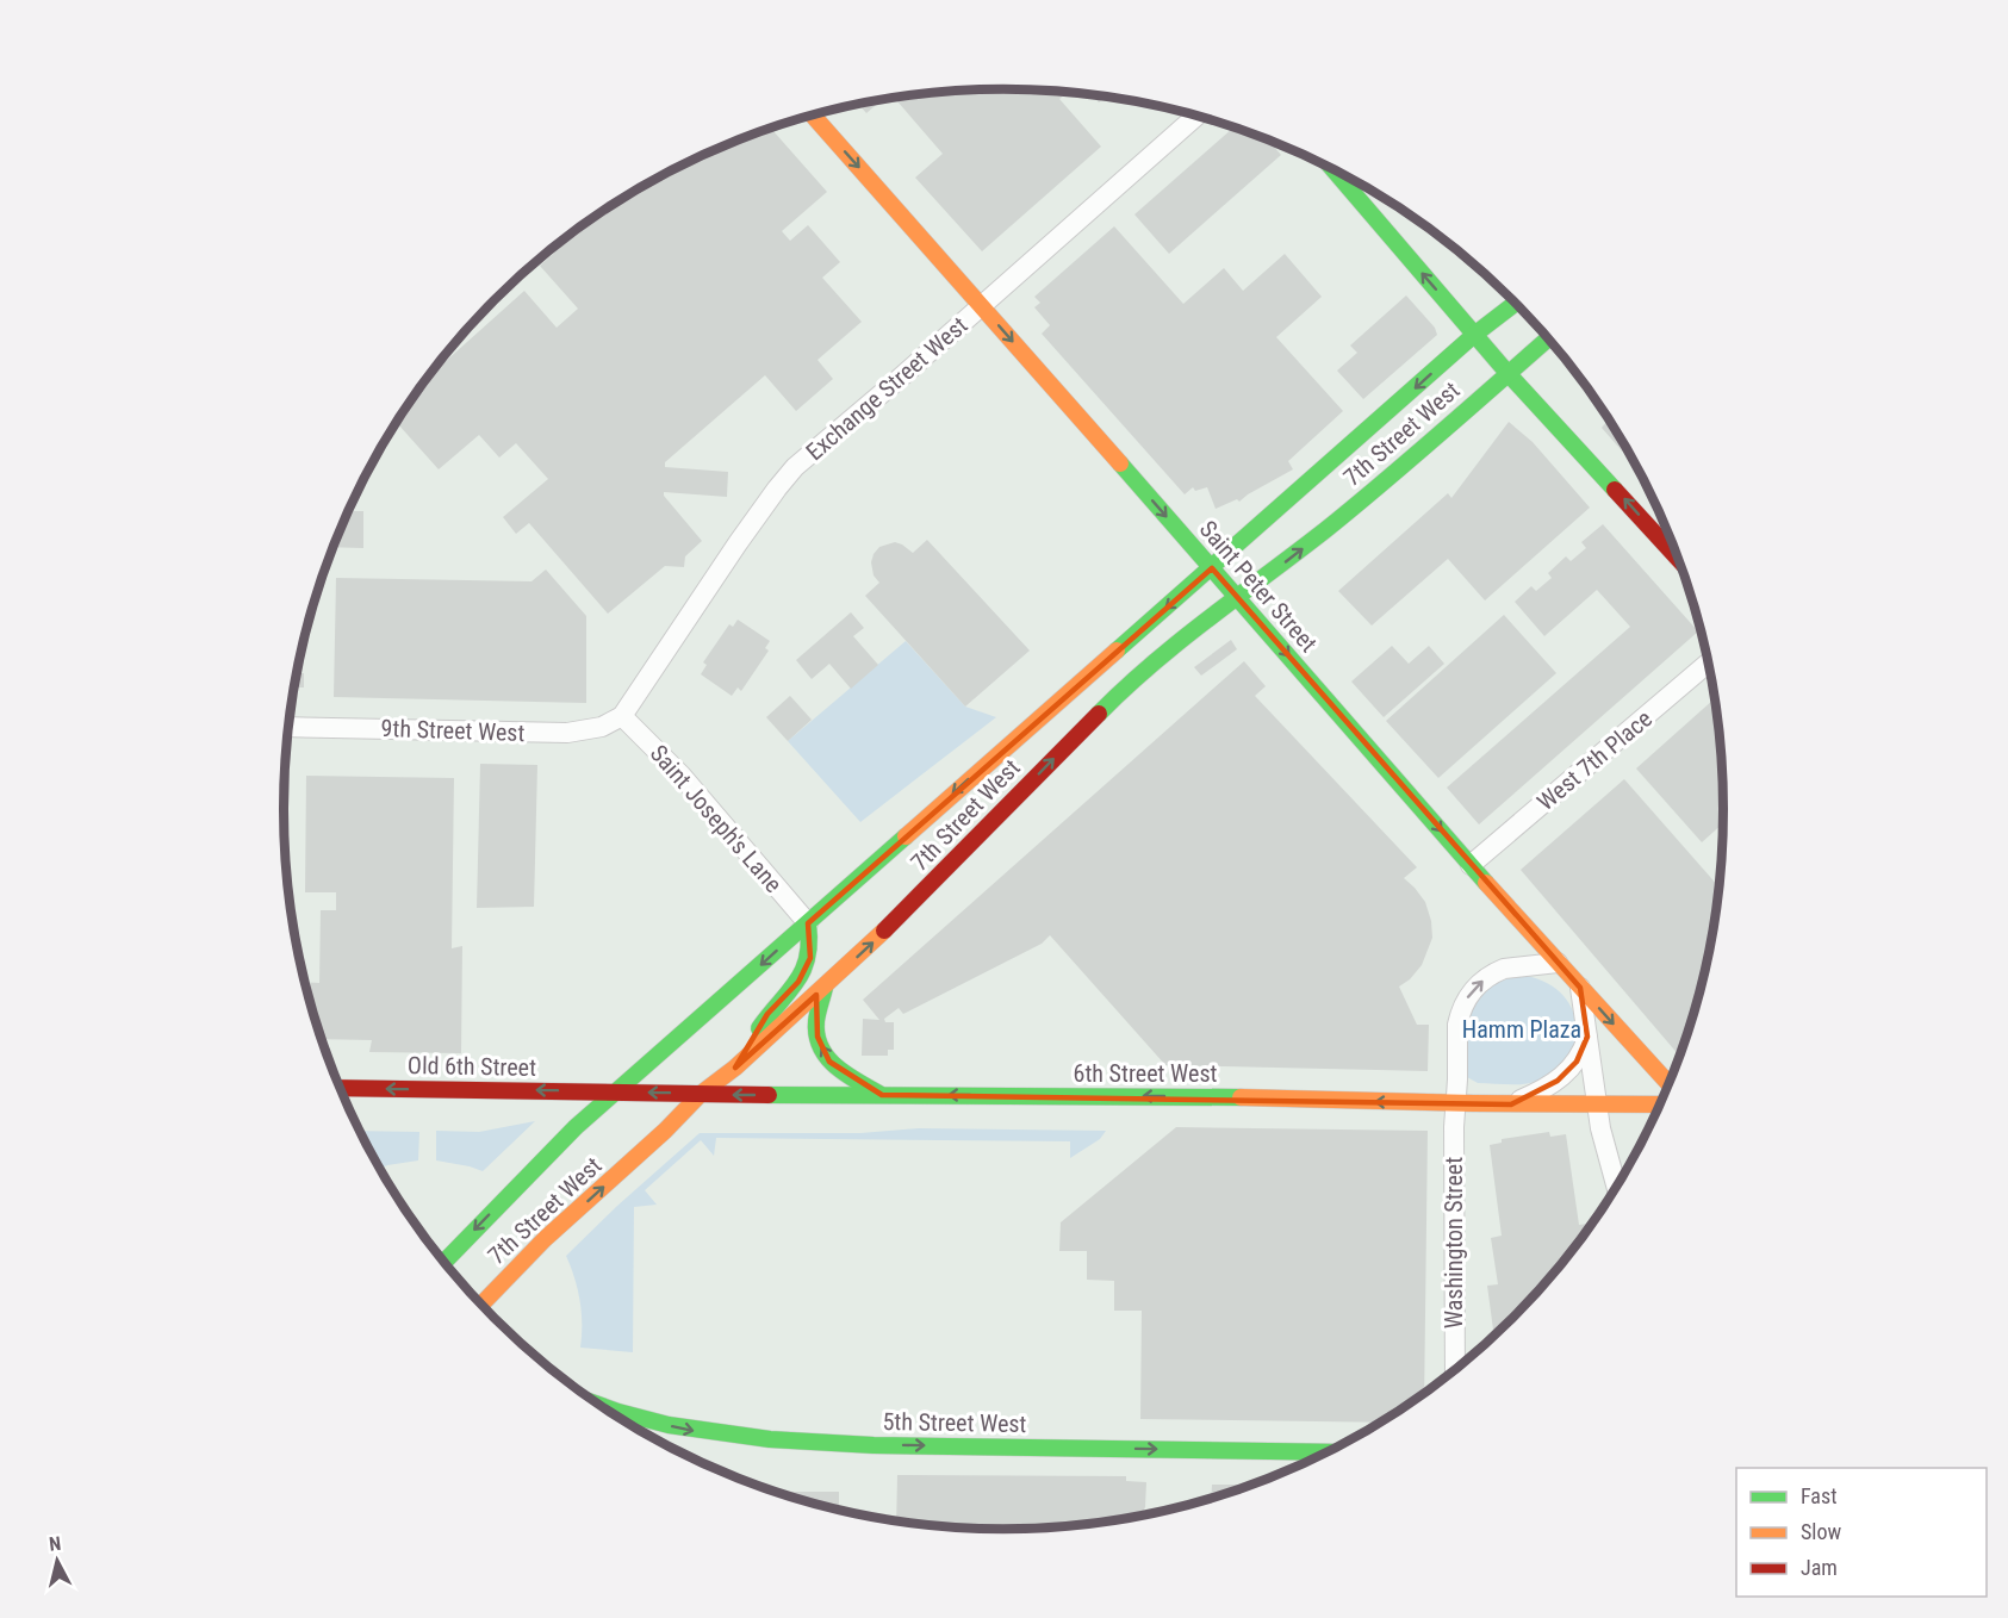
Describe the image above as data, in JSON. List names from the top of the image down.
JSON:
{
  "streets": {
    "main road": [
      "7th Street West",
      "Saint Peter Street",
      "Old 6th Street",
      "6th Street West",
      "5th Street West"
    ],
    "street": [
      "Exchange Street West",
      "9th Street West",
      "West 7th Place",
      "Saint Joseph's Lane",
      "Washington Street"
    ]
  },
  "crossings": [
    ["Exchange Street West", "Saint Peter Street"],
    ["Exchange Street West", "9th Street West"],
    ["Exchange Street West", "Saint Joseph's Lane"],
    ["7th Street West", "Saint Peter Street"],
    ["7th Street West", "Saint Joseph's Lane"],
    ["7th Street West", "Old 6th Street"],
    ["7th Street West", "6th Street West"],
    ["Saint Peter Street", "West 7th Place"],
    ["Saint Peter Street", "6th Street West"],
    ["Saint Peter Street", "Washington Street"],
    ["9th Street West", "Saint Joseph's Lane"],
    ["Old 6th Street", "6th Street West"],
    ["6th Street West", "Washington Street"]
  ],
  "one_way": [
    "Saint Peter Street",
    "Old 6th Street",
    "6th Street West",
    "5th Street West"
  ],
  "parks": ["Hamm Plaza"],
  "legend": ["Fast", "Slow", "Jam"],
  "north": "top"
}
